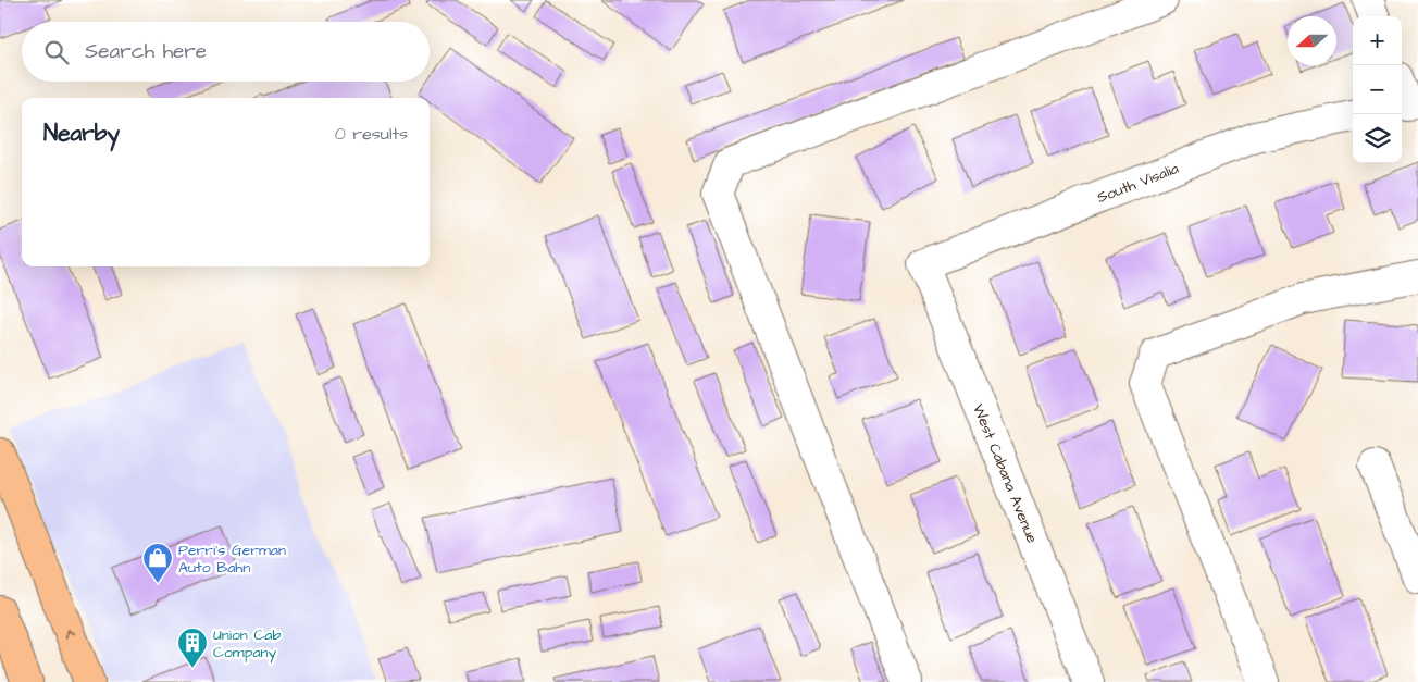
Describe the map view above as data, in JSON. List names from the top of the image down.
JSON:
{
  "streets": {
    "street": ["South Visalia", "West Cabana Avenue"]
  },
  "crossings": [
    ["South Visalia", "West Cabana Avenue"]
  ],
  "places": {
    "shop": ["Perri's German Auto Bahn"],
    "building": ["Union Cab Company"]
  },
  "north": "left",
  "page": {
    "map_buttons": ["+", "−"],
    "search": "Search here",
    "heading": ["Nearby", "0 results"]
  }
}
